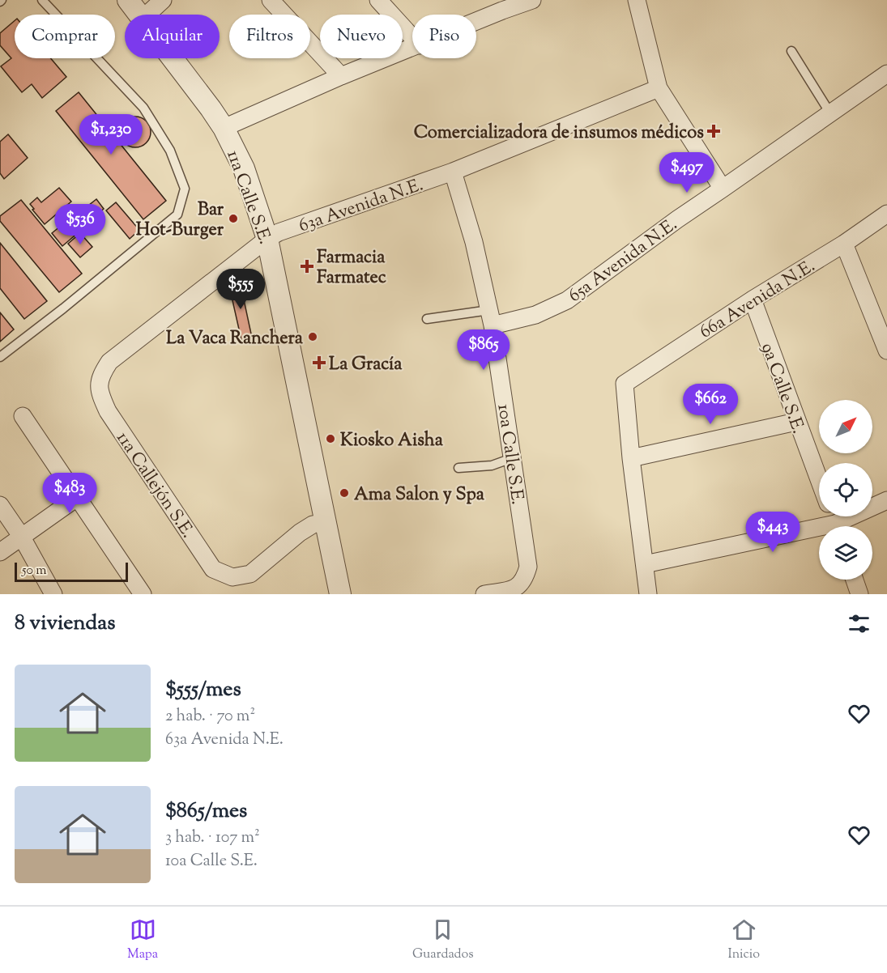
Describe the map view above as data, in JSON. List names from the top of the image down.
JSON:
{
  "streets": {
    "street": [
      "11a Calle S.E.",
      "63a Avenida N.E.",
      "65a Avenida N.E.",
      "66a Avenida N.E.",
      "9a Calle S.E.",
      "10a Calle S.E.",
      "11a Callejón S.E."
    ]
  },
  "crossings": [
    ["11a Calle S.E.", "63a Avenida N.E."],
    ["11a Calle S.E.", "11a Callejón S.E."],
    ["63a Avenida N.E.", "10a Calle S.E."],
    ["63a Avenida N.E.", "11a Callejón S.E."],
    ["65a Avenida N.E.", "10a Calle S.E."],
    ["66a Avenida N.E.", "9a Calle S.E."]
  ],
  "places": {
    "health": ["Comercializadora de insumos médicos", "Farmacia Farmatec", "La Gracía"],
    "other": [
      "Bar Hot-Burger",
      "La Vaca Ranchera",
      "Kiosko Aisha",
      "Ama Salon y Spa"
    ]
  },
  "scale_bar": "50 m",
  "north": "top right",
  "page": {
    "chip": [
      "Comprar",
      "Alquilar",
      "Filtros",
      "Nuevo",
      "Piso"
    ],
    "price": [
      "$1,230",
      "$497",
      "$536",
      "$555",
      "$865",
      "$662",
      "$483",
      "$443"
    ],
    "scale": "50 m",
    "heading": "8 viviendas",
    "list": [
      {
        "name": "$555/mes",
        "note": "2 hab. · 70 m² · 63a Avenida N.E."
      },
      {
        "name": "$865/mes",
        "note": "3 hab. · 107 m² · 10a Calle S.E."
      }
    ],
    "tabs": ["Mapa", "Guardados", "Inicio"]
  }
}
